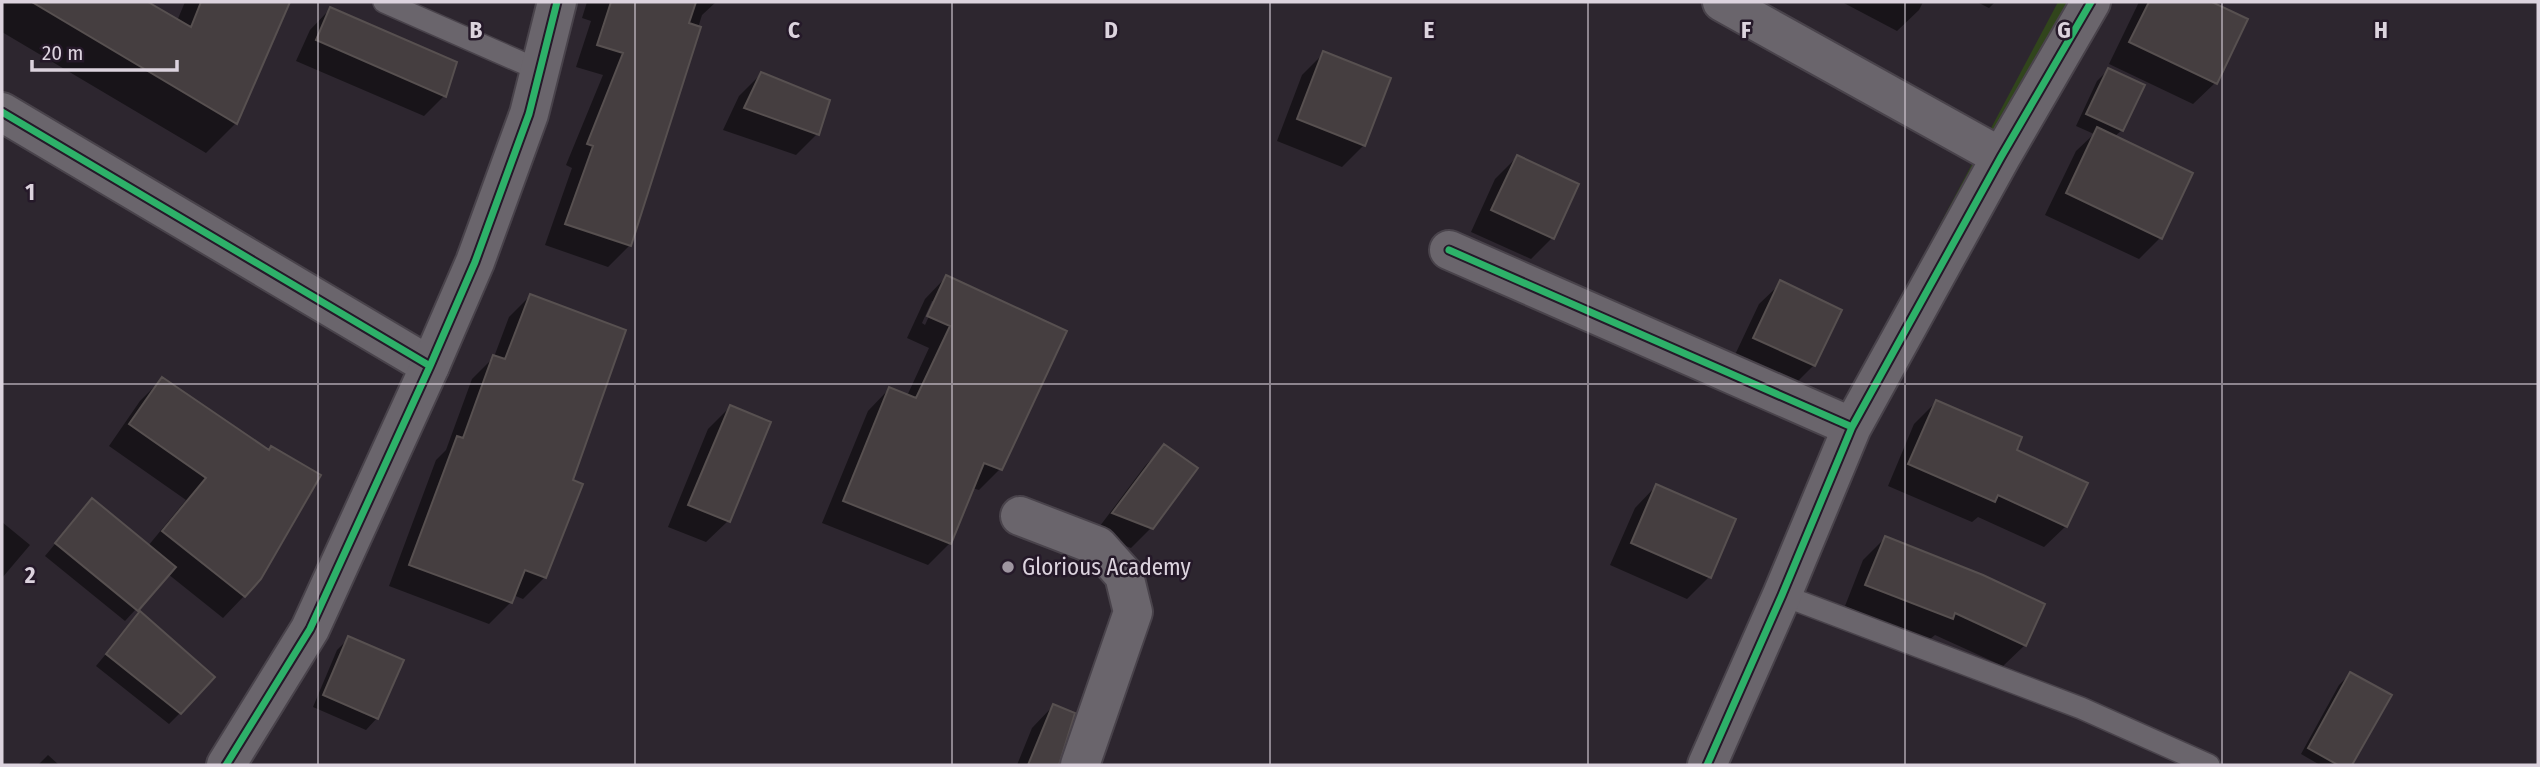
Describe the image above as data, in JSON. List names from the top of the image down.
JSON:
{
  "places": ["Glorious Academy"],
  "scale_bar": "20 m",
  "grid": {
    "columns": [
      "B",
      "C",
      "D",
      "E",
      "F",
      "G",
      "H"
    ],
    "rows": ["1", "2"]
  }
}
